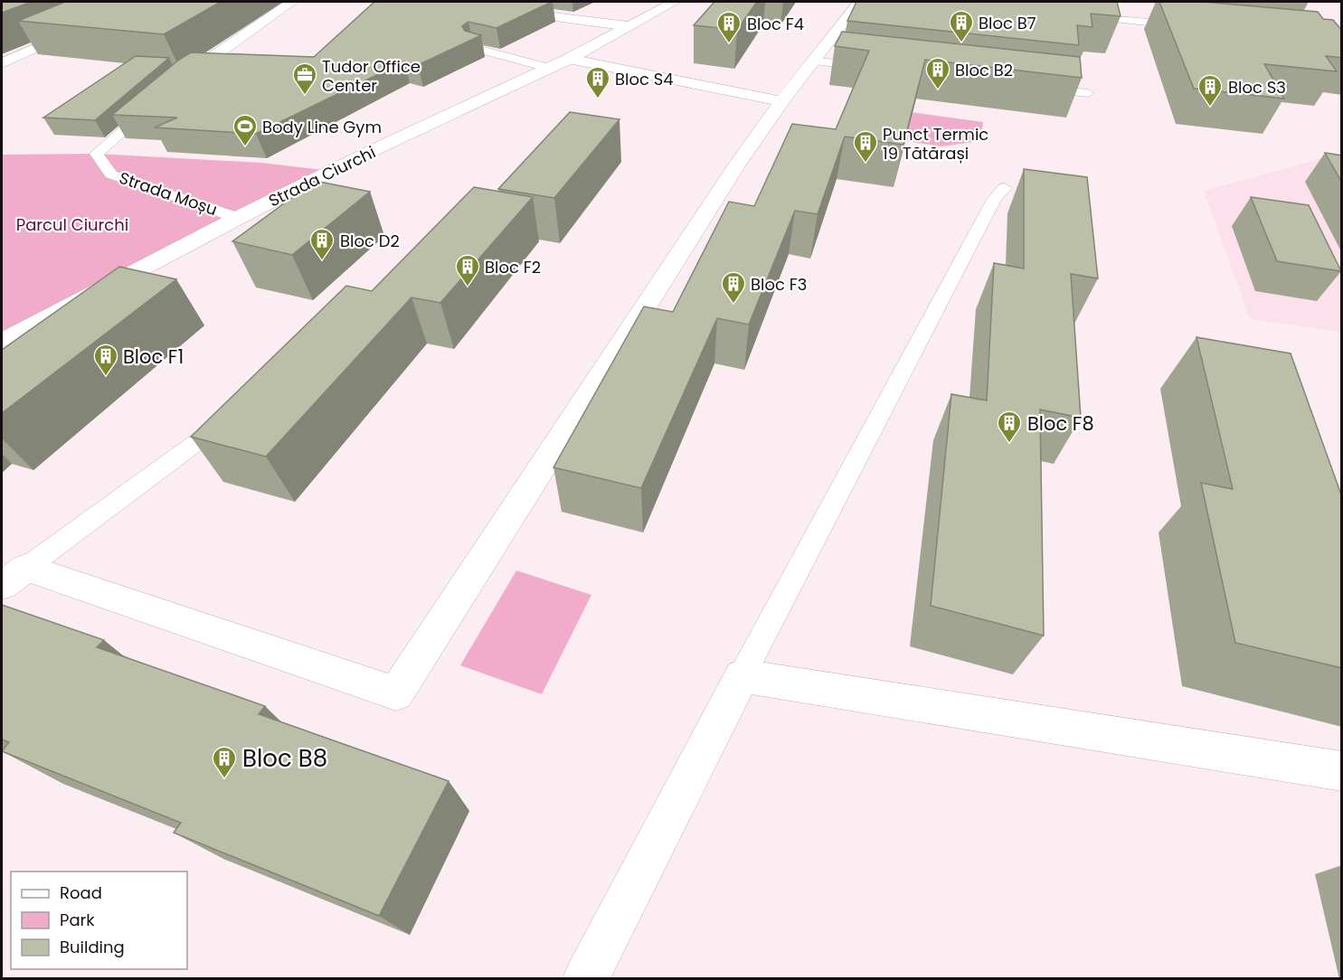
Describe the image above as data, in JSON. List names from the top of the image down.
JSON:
{
  "streets": {
    "street": ["Strada Ciurchi"],
    "lane": ["Strada Moșu"]
  },
  "crossings": [
    ["Strada Ciurchi", "Strada Moșu"]
  ],
  "parks": ["Parcul Ciurchi"],
  "places": {
    "building": [
      "Bloc B7",
      "Bloc F4",
      "Bloc B2",
      "Bloc S4",
      "Bloc S3",
      "Punct Termic 19 Tătărași",
      "Bloc D2",
      "Bloc F2",
      "Bloc F3",
      "Bloc F1",
      "Bloc F8",
      "Bloc B8"
    ],
    "office": ["Tudor Office Center"],
    "sports": ["Body Line Gym"]
  },
  "legend": ["Road", "Park", "Building"]
}
